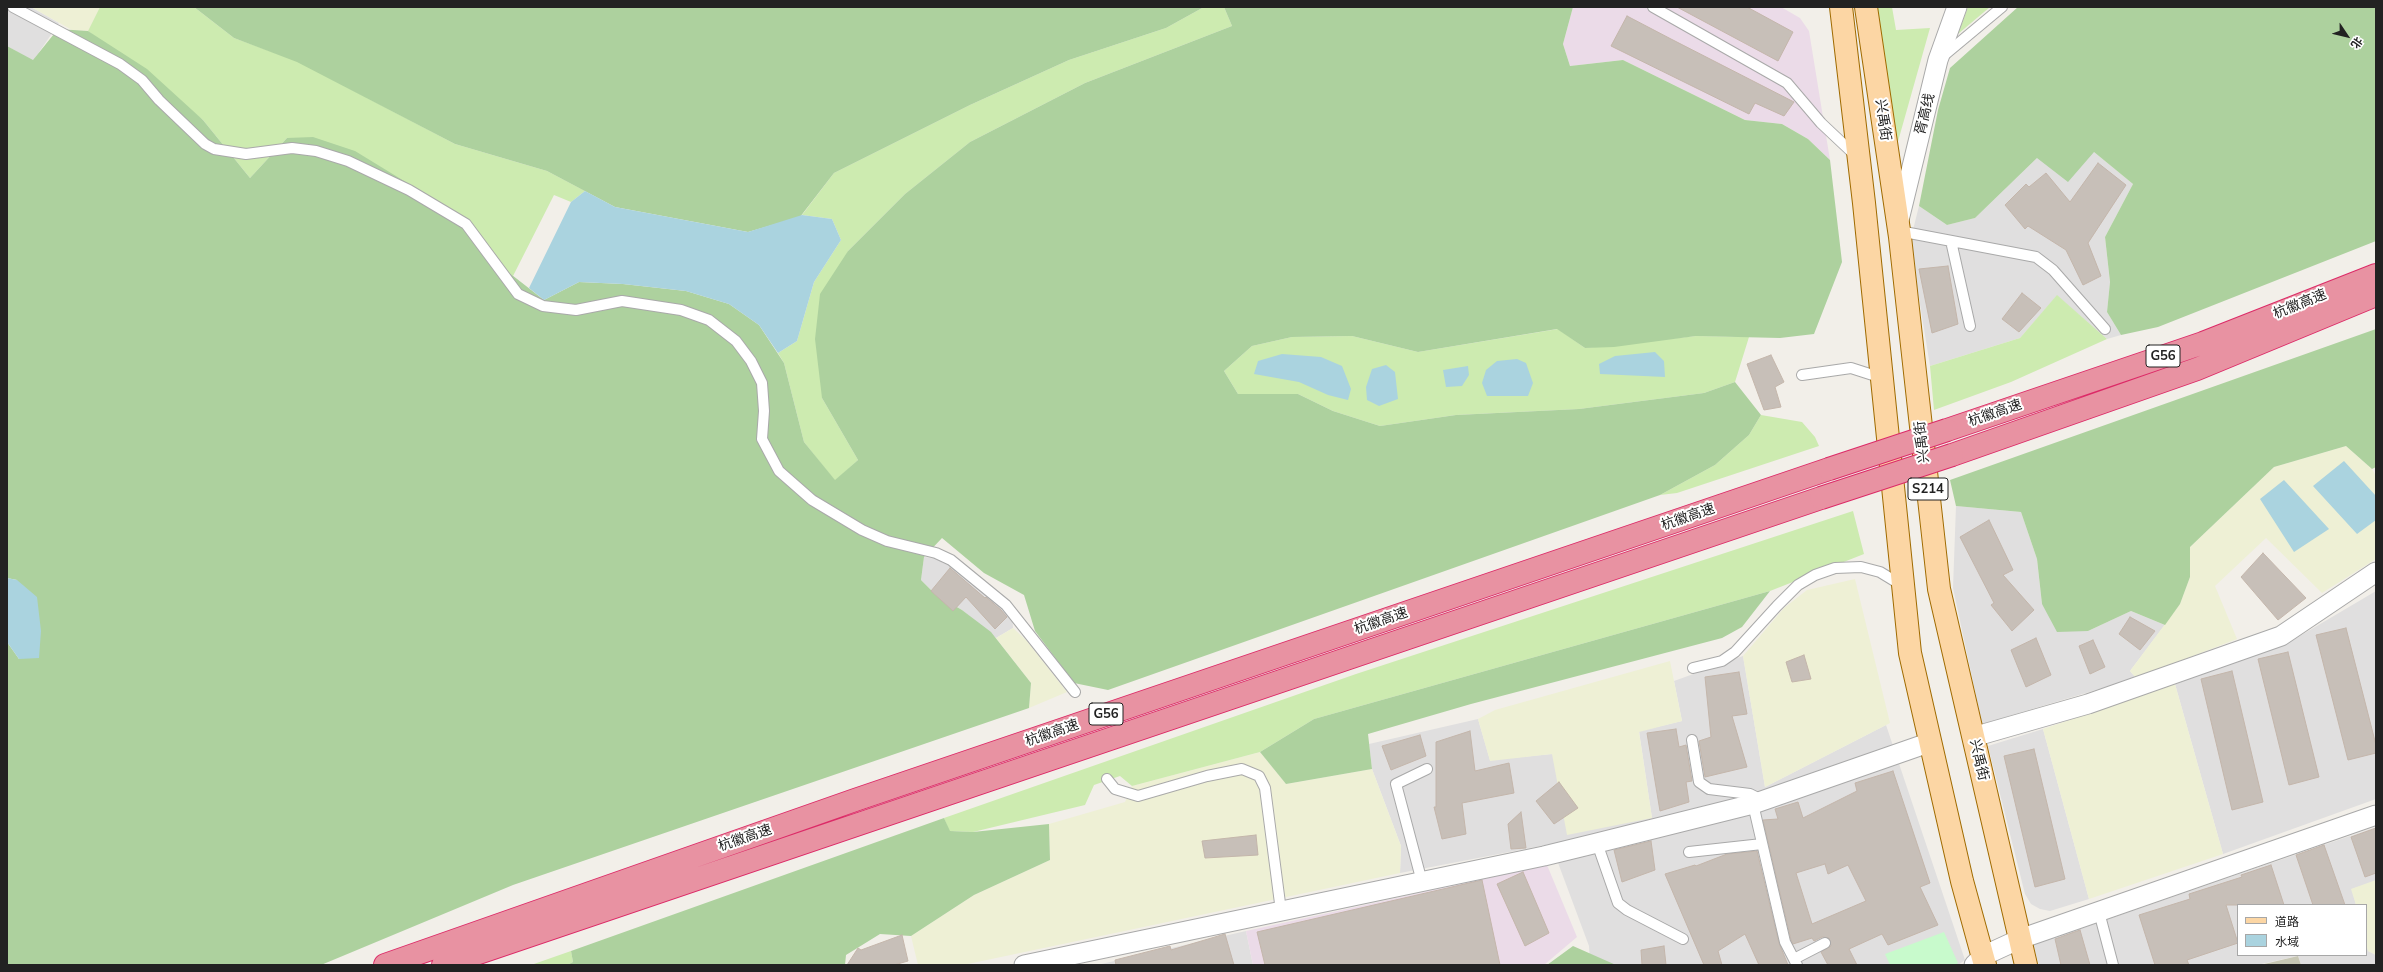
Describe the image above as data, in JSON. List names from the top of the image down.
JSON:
{
  "streets": {
    "highway": ["杭徽高速", "G56"],
    "main road": ["兴禹街", "S214"],
    "street": ["胥高线"]
  },
  "crossings": [
    ["胥高线", "兴禹街"]
  ],
  "legend": ["道路", "水域"],
  "north": "bottom right"
}
